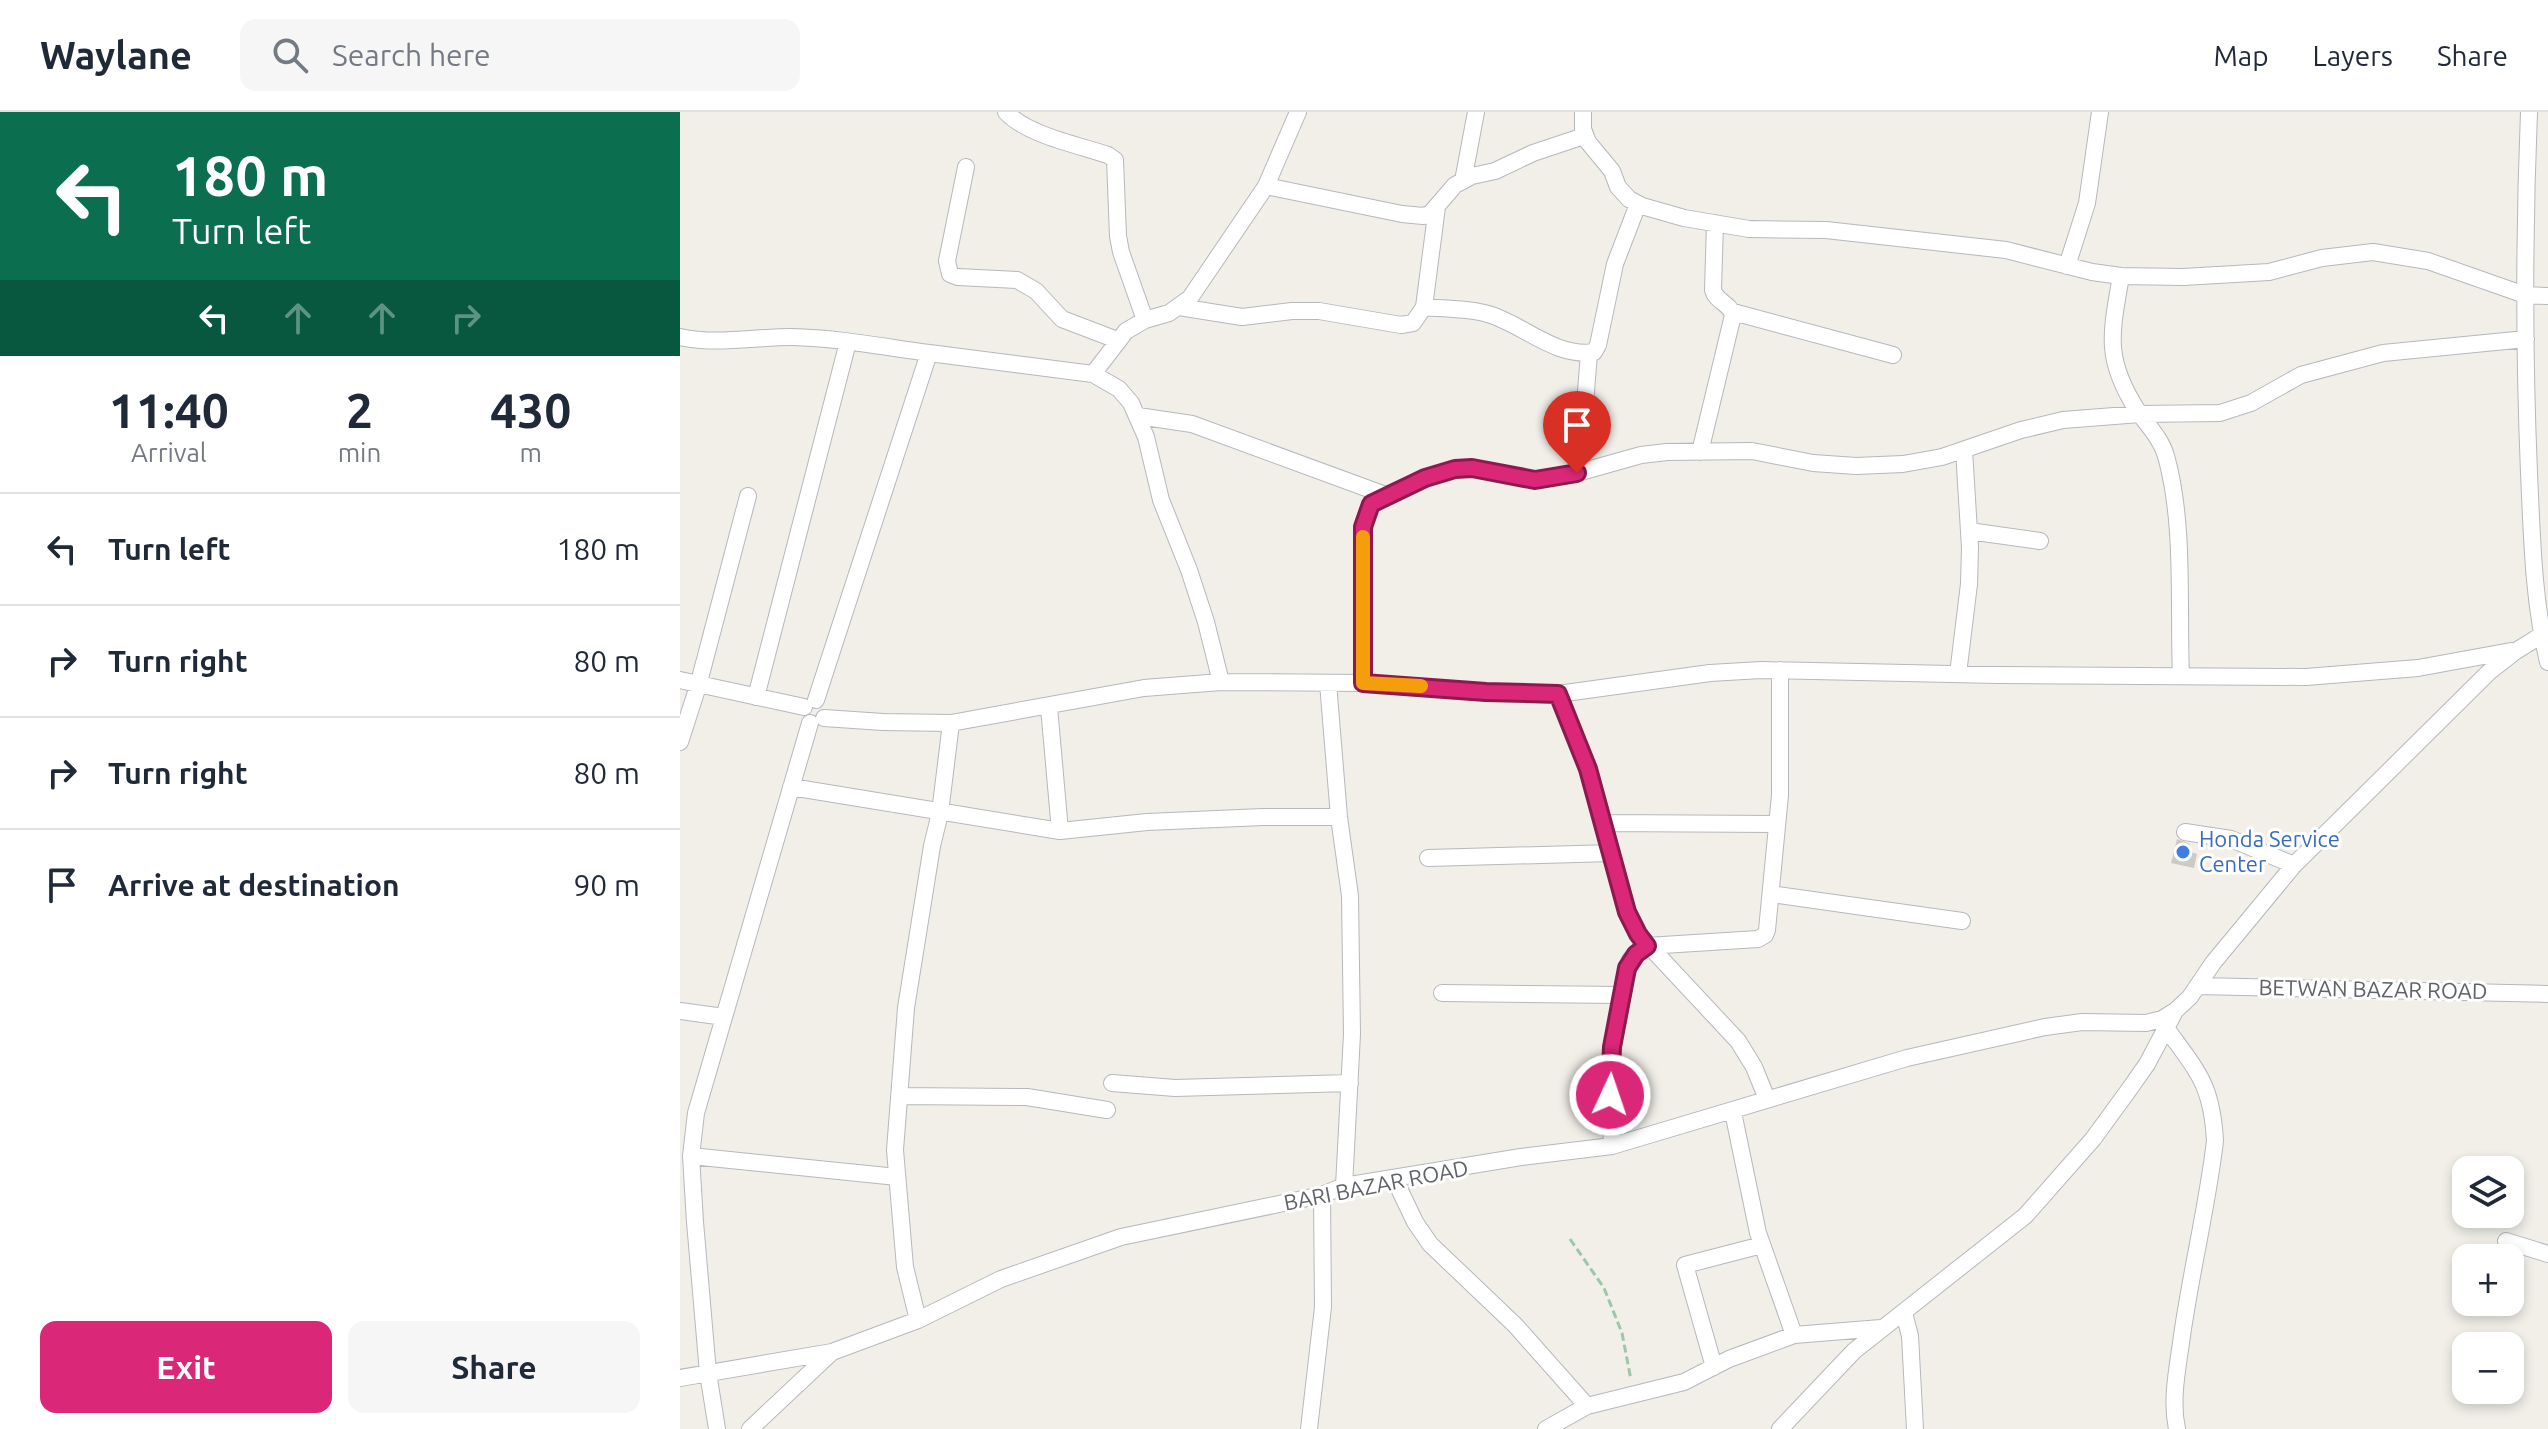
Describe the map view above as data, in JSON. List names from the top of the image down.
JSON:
{
  "streets": {
    "street": ["BETWAN BAZAR ROAD", "BARI BAZAR ROAD"]
  },
  "places": ["Honda Service Center"],
  "page": {
    "header": "Waylane",
    "search": "Search here",
    "nav": ["Map", "Layers", "Share"],
    "turn": ["180 m", "Turn left"],
    "eta": [
      "11:40",
      "Arrival",
      "2",
      "min",
      "430",
      "m"
    ],
    "list": [
      {
        "name": "Turn left",
        "value": "180 m"
      },
      {
        "name": "Turn right",
        "value": "80 m"
      },
      {
        "name": "Turn right",
        "value": "80 m"
      },
      {
        "name": "Arrive at destination",
        "value": "90 m"
      }
    ],
    "map_buttons": ["+", "−"],
    "buttons": ["Exit", "Share"]
  }
}
